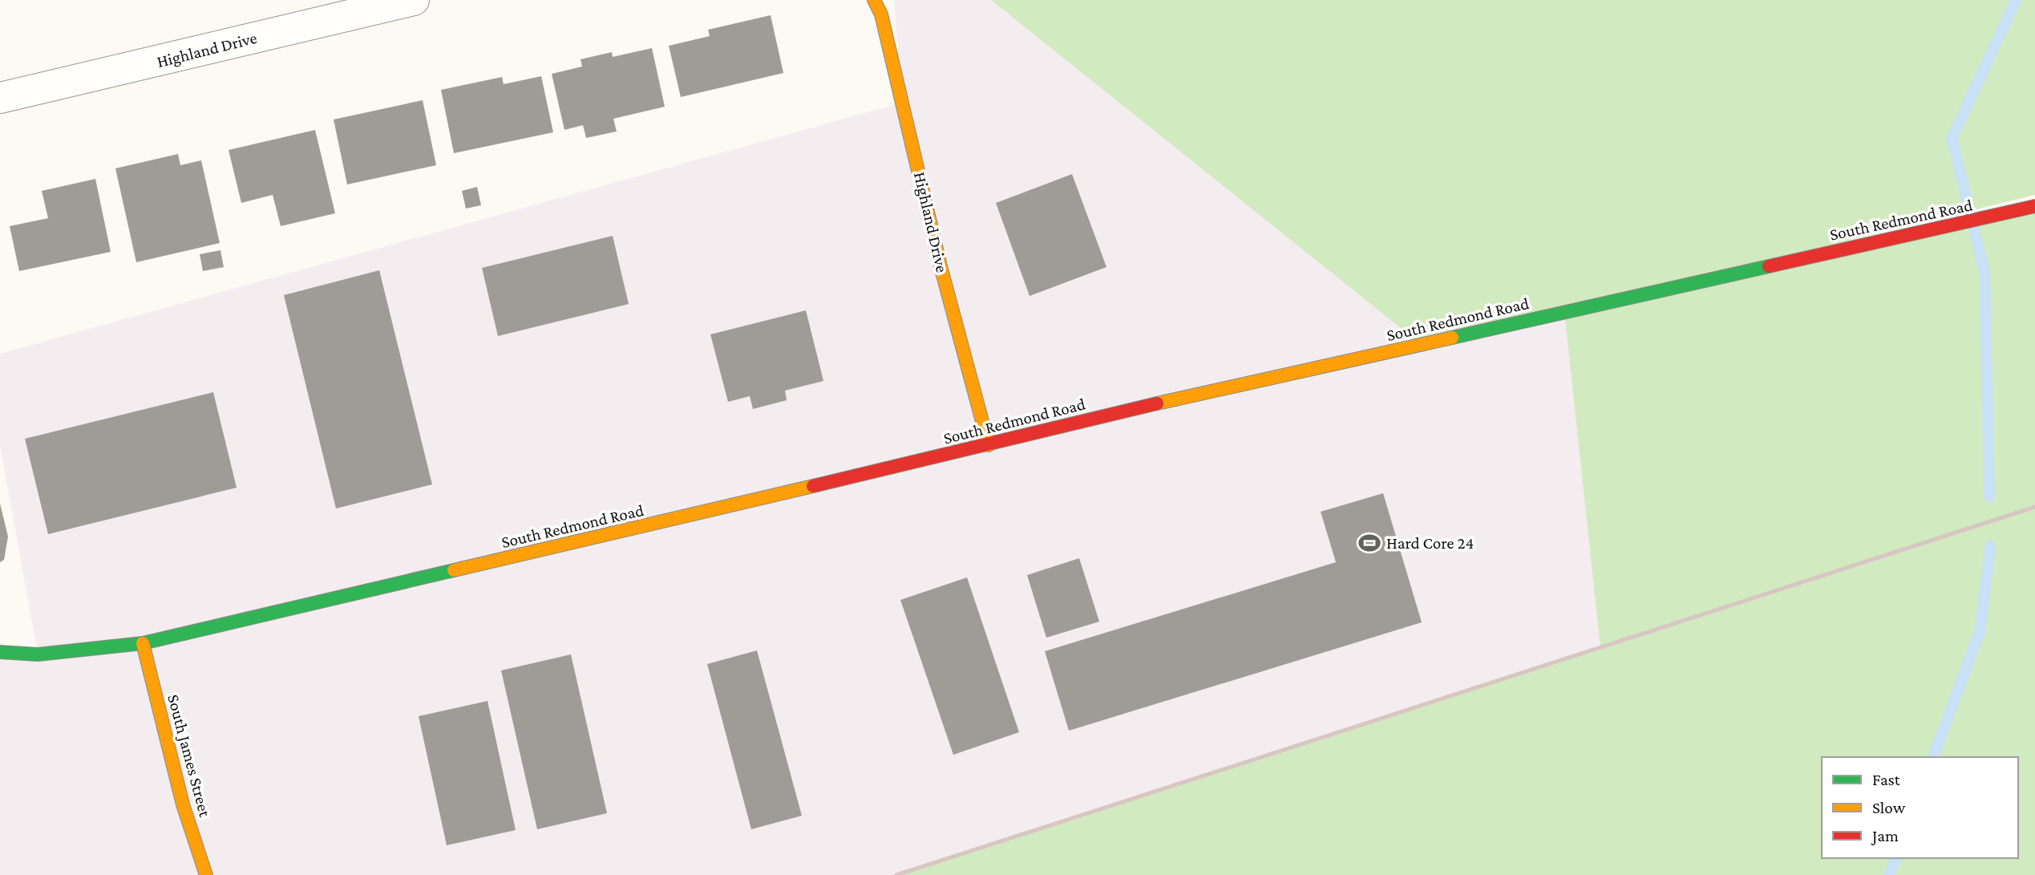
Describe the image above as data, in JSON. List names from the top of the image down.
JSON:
{
  "streets": {
    "street": ["Highland Drive", "South Redmond Road", "South James Street"]
  },
  "crossings": [
    ["Highland Drive", "South Redmond Road"],
    ["South Redmond Road", "South James Street"]
  ],
  "places": {
    "sports": ["Hard Core 24"]
  },
  "legend": ["Fast", "Slow", "Jam"]
}
